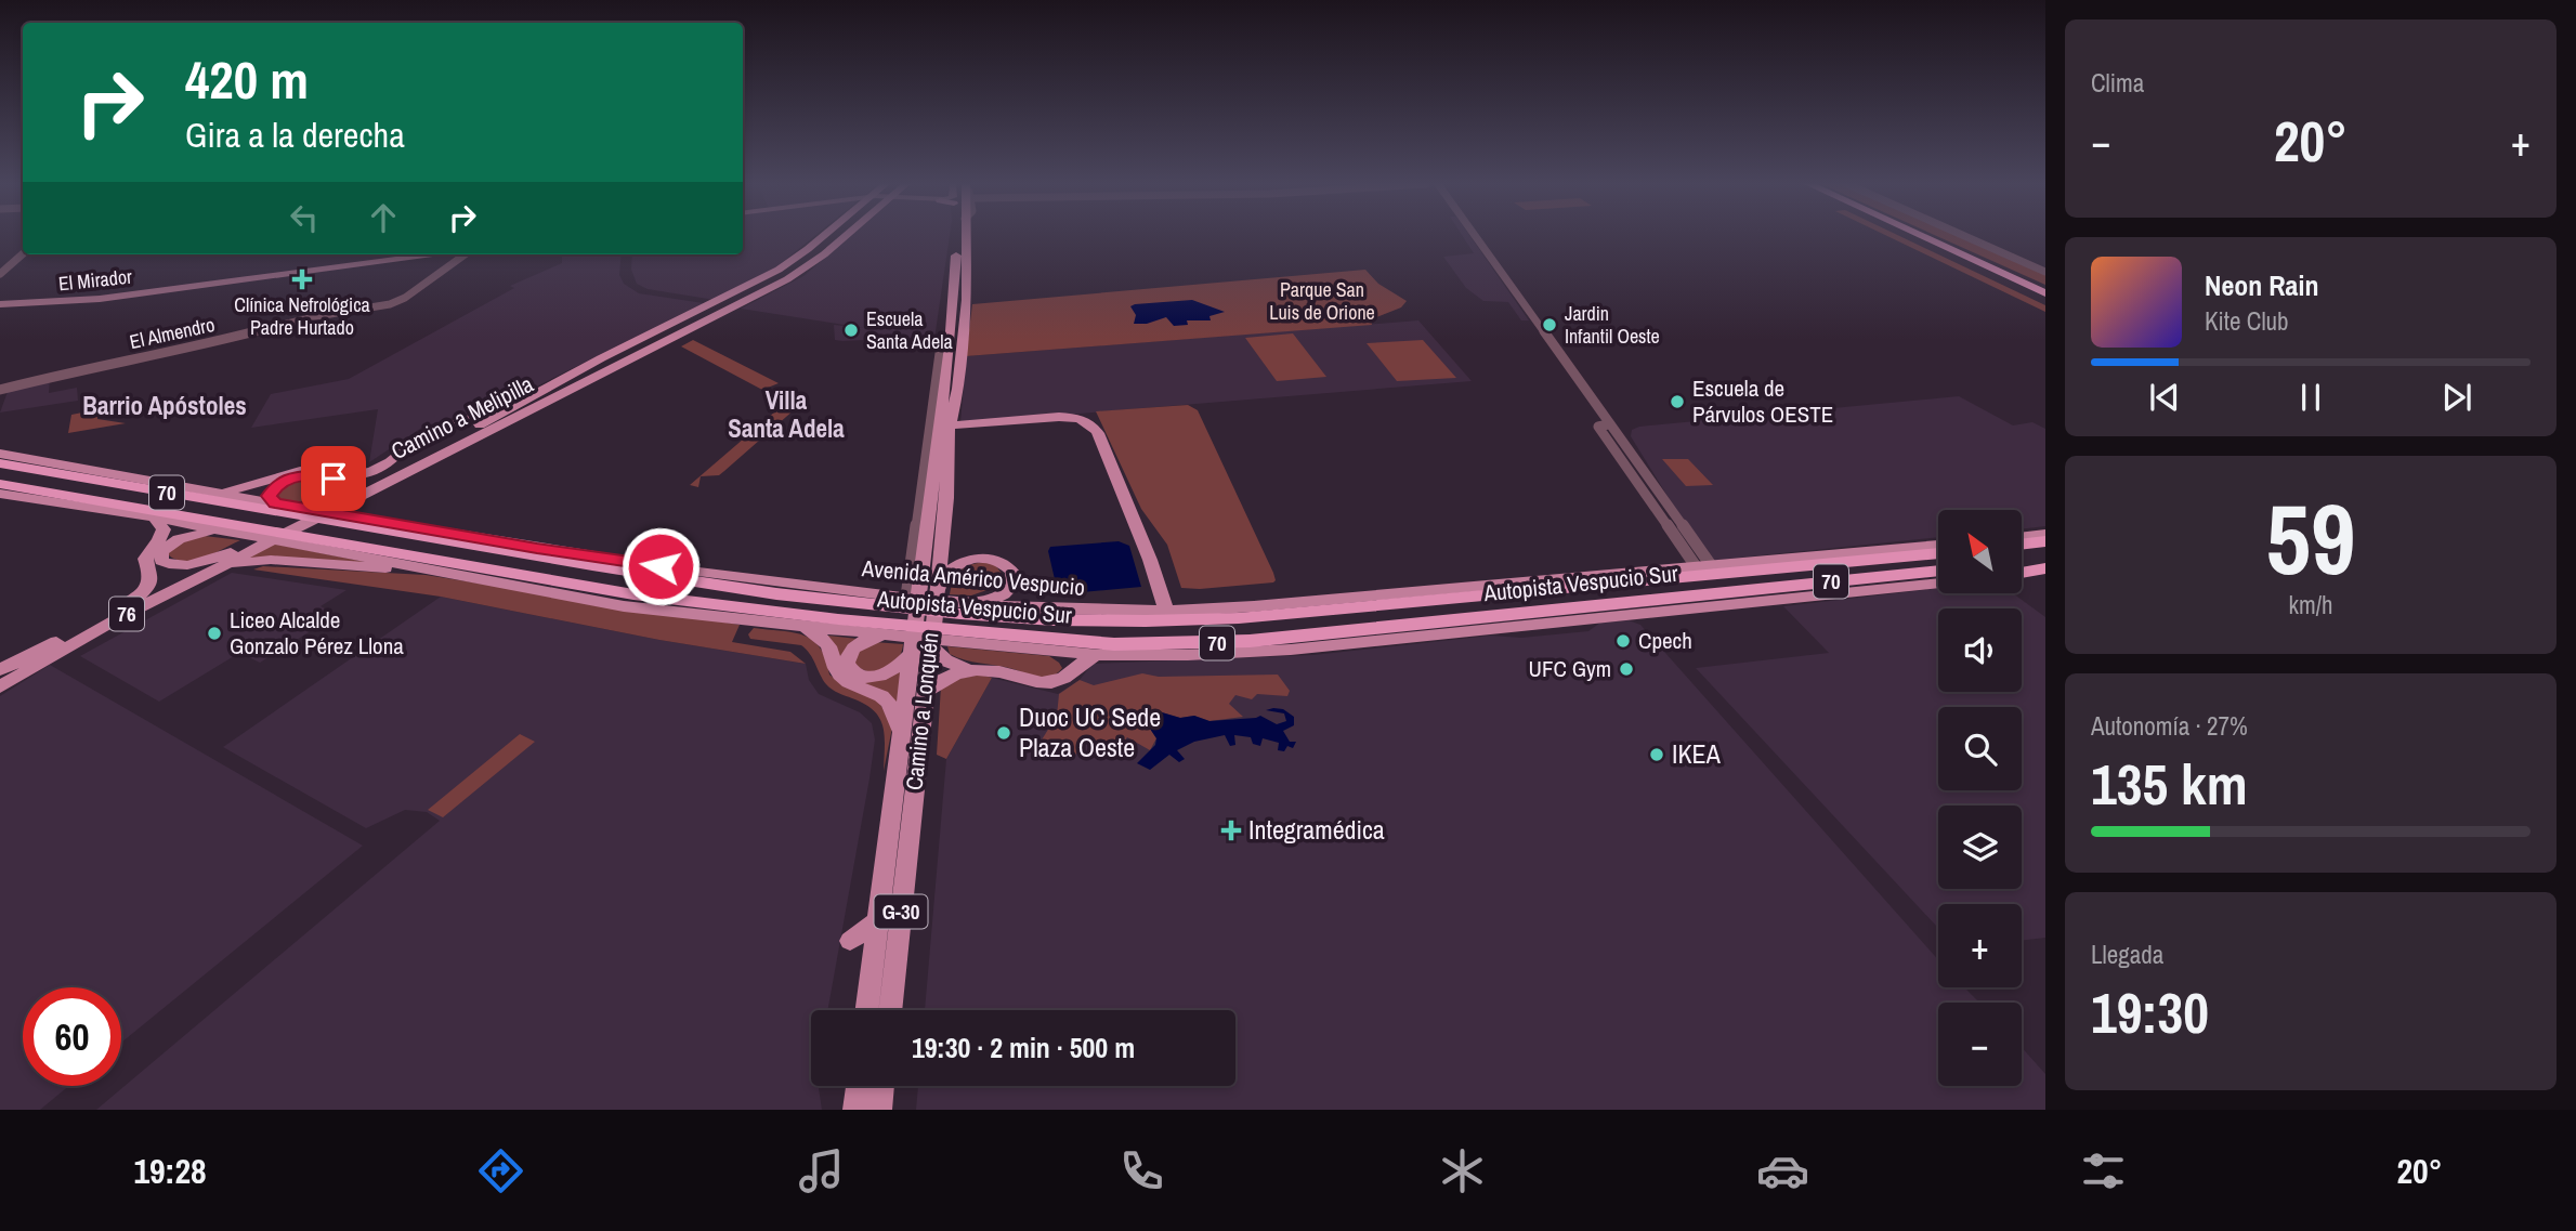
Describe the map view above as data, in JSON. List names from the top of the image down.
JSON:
{
  "streets": {
    "highway": ["70", "Autopista Vespucio Sur"],
    "main road": [
      "El Mirador",
      "Camino a Melipilla",
      "Avenida Américo Vespucio",
      "76",
      "Camino a Lonquén",
      "G-30"
    ],
    "street": ["El Almendro"]
  },
  "crossings": [
    ["Avenida Américo Vespucio", "Camino a Lonquén"]
  ],
  "districts": ["Villa Santa Adela", "Barrio Apóstoles"],
  "parks": ["Parque San Luis de Orione"],
  "places": {
    "health": ["Clínica Nefrológica Padre Hurtado", "Integramédica"],
    "other": [
      "Jardin Infantil Oeste",
      "Escuela Santa Adela",
      "Escuela de Párvulos OESTE",
      "Liceo Alcalde Gonzalo Pérez Llona",
      "Cpech",
      "UFC Gym",
      "Duoc UC Sede Plaza Oeste",
      "IKEA"
    ]
  },
  "north": "top left",
  "page": {
    "tile": [
      "Clima",
      ["59", "km/h"],
      ["Autonomía · 27%", "135 km"],
      ["Llegada", "19:30"]
    ],
    "turn": ["420 m", "Gira a la derecha"],
    "heat": ["−", "20°", "+"],
    "song": ["Neon Rain", "Kite Club"],
    "map_buttons": ["+", "−"],
    "limit": "60",
    "trip": "19:30 · 2 min · 500 m",
    "tabs": ["19:28", "20°"]
  }
}
